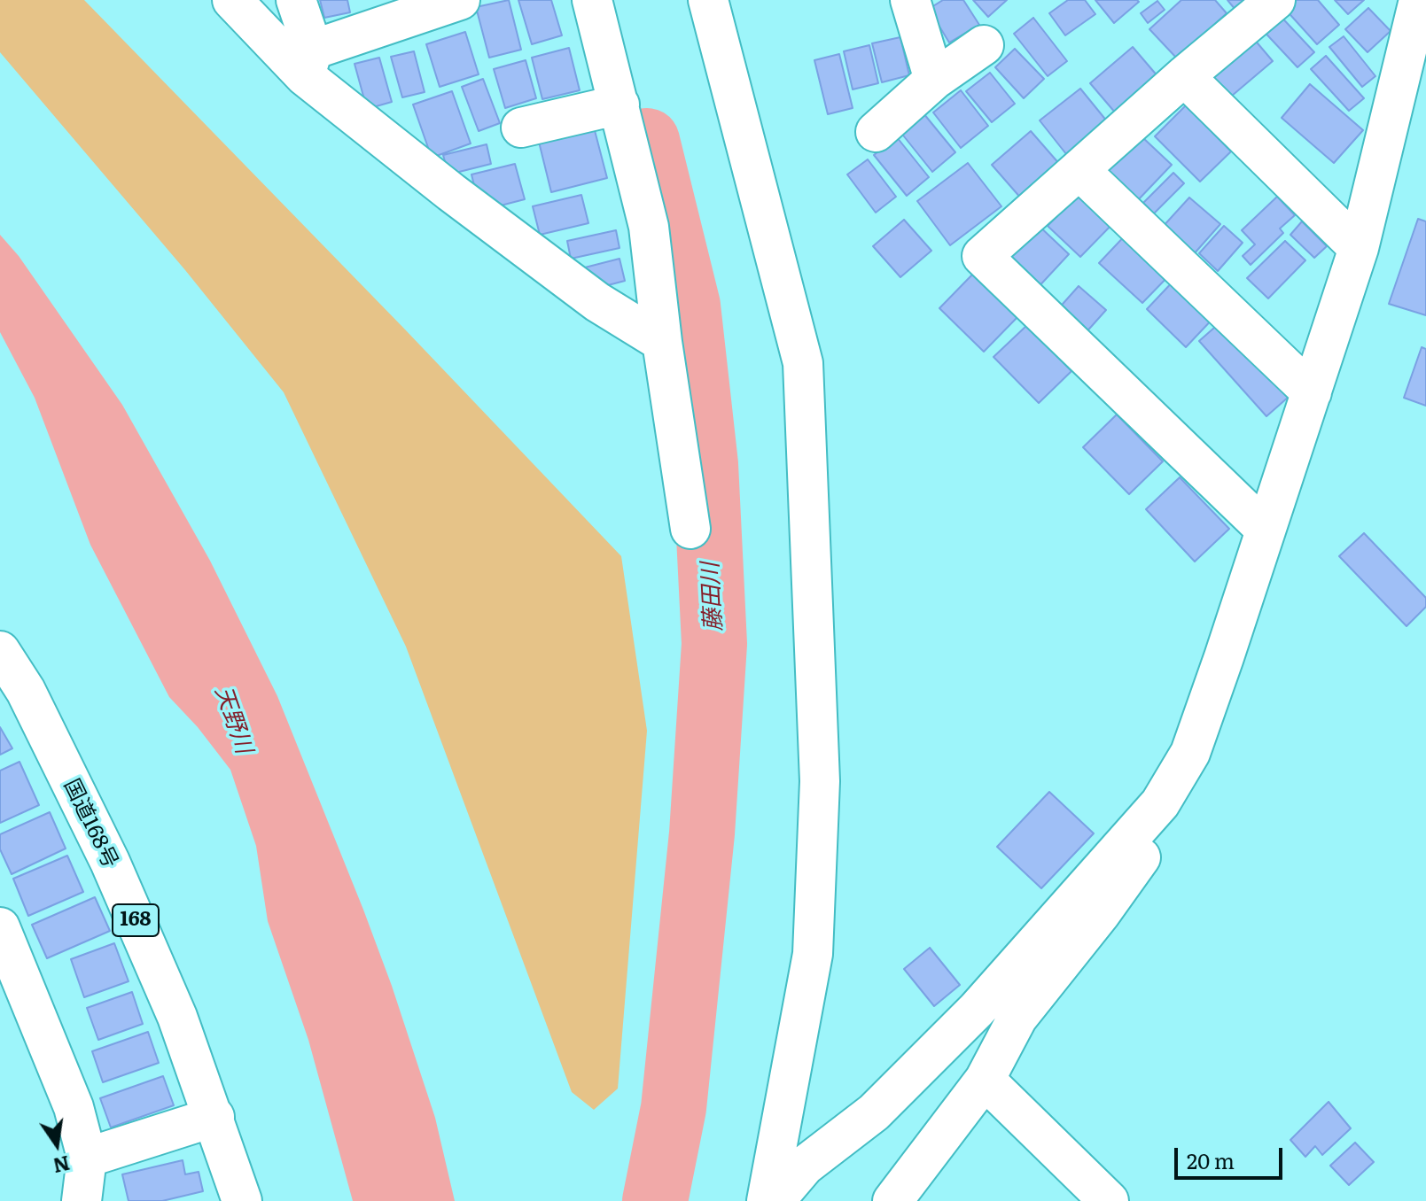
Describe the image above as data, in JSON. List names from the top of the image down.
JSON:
{
  "streets": {
    "main road": ["国道168号", "168"]
  },
  "water": ["藤田川", "天野川"],
  "scale_bar": "20 m",
  "north": "bottom"
}
